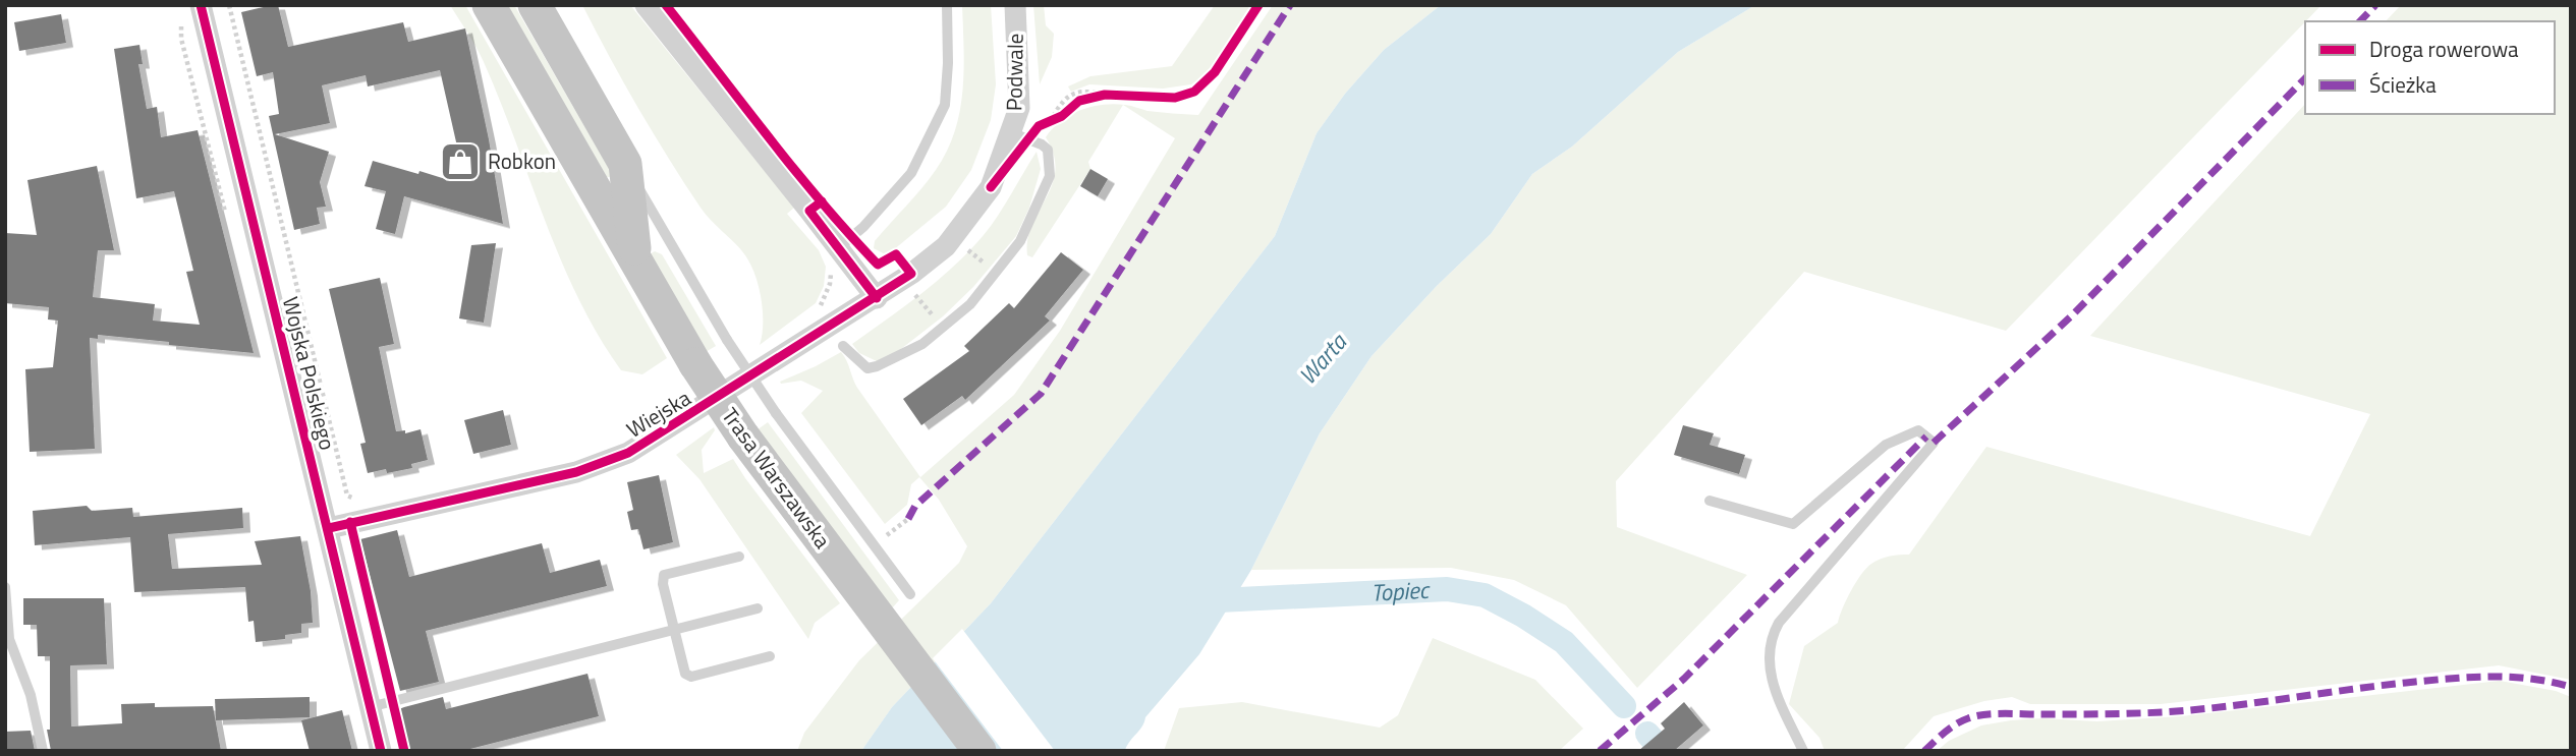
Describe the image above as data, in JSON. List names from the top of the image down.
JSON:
{
  "streets": {
    "main road": ["Trasa Warszawska"],
    "street": ["Podwale", "Wojska Polskiego", "Wiejska"]
  },
  "crossings": [
    ["Podwale", "Wiejska"],
    ["Wojska Polskiego", "Wiejska"]
  ],
  "water": ["Warta", "Topiec"],
  "places": {
    "shop": ["Robkon"]
  },
  "legend": ["Droga rowerowa", "Ścieżka"]
}
